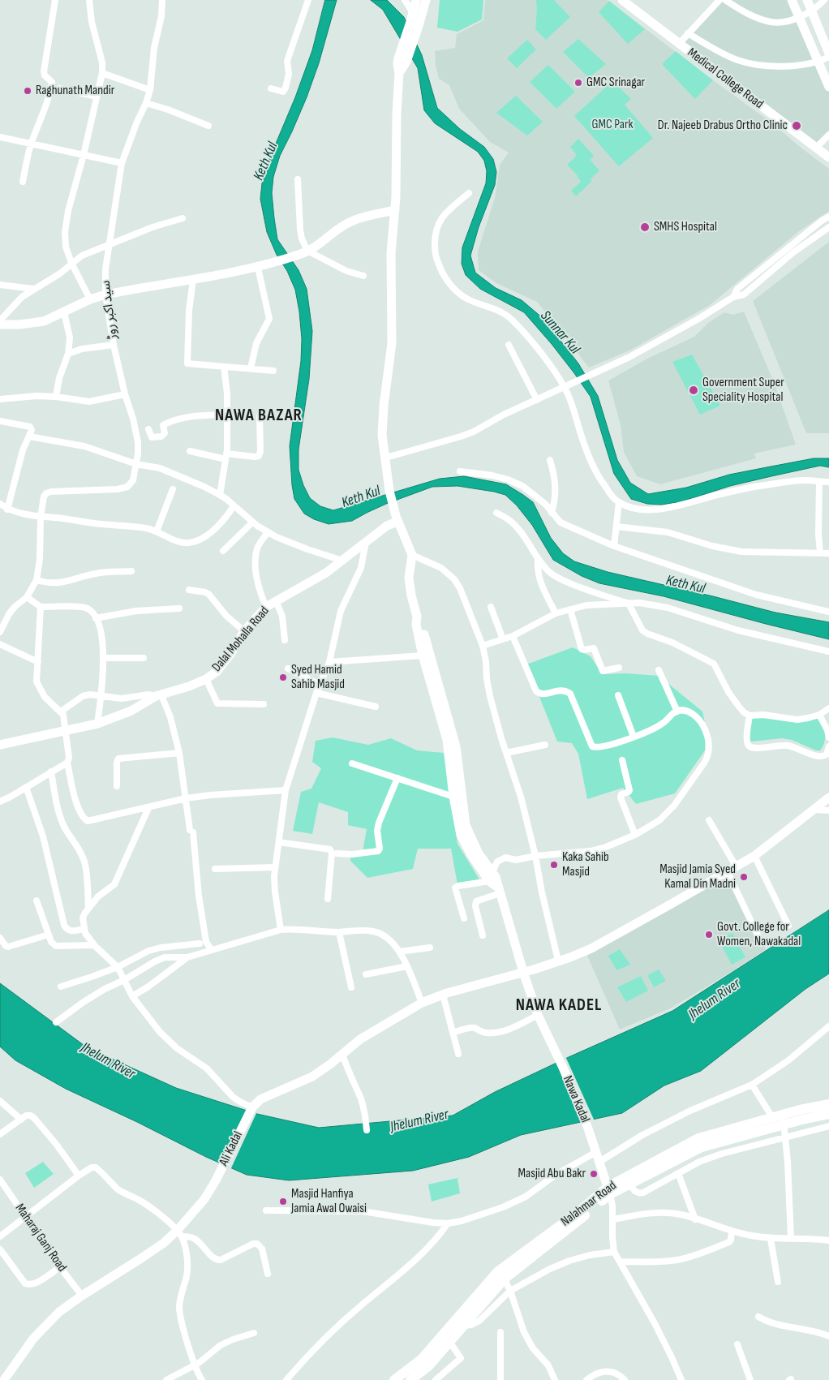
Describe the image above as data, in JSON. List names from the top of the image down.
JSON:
{
  "streets": {
    "main road": [
      "Medical College Road",
      "Dalal Mohalla Road",
      "Nawa Kadal",
      "Ali Kadal",
      "Nalahmar Road"
    ],
    "street": ["سید اکبر روڑ", "Maharaj Ganj Road"]
  },
  "crossings": [
    ["Nawa Kadal", "Nalahmar Road"],
    ["Ali Kadal", "Maharaj Ganj Road"]
  ],
  "districts": ["NAWA BAZAR", "NAWA KADEL"],
  "water": ["Keth Kul", "Sunnar Kul", "Jhelum River"],
  "parks": ["GMC Park"],
  "places": [
    "GMC Srinagar",
    "Raghunath Mandir",
    "Dr. Najeeb Drabus Ortho Clinic",
    "SMHS Hospital",
    "Government Super Speciality Hospital",
    "Syed Hamid Sahib Masjid",
    "Kaka Sahib Masjid",
    "Masjid Jamia Syed Kamal Din Madni",
    "Govt. College for Women, Nawakadal",
    "Masjid Abu Bakr",
    "Masjid Hanfiya Jamia Awal Owaisi"
  ]
}
